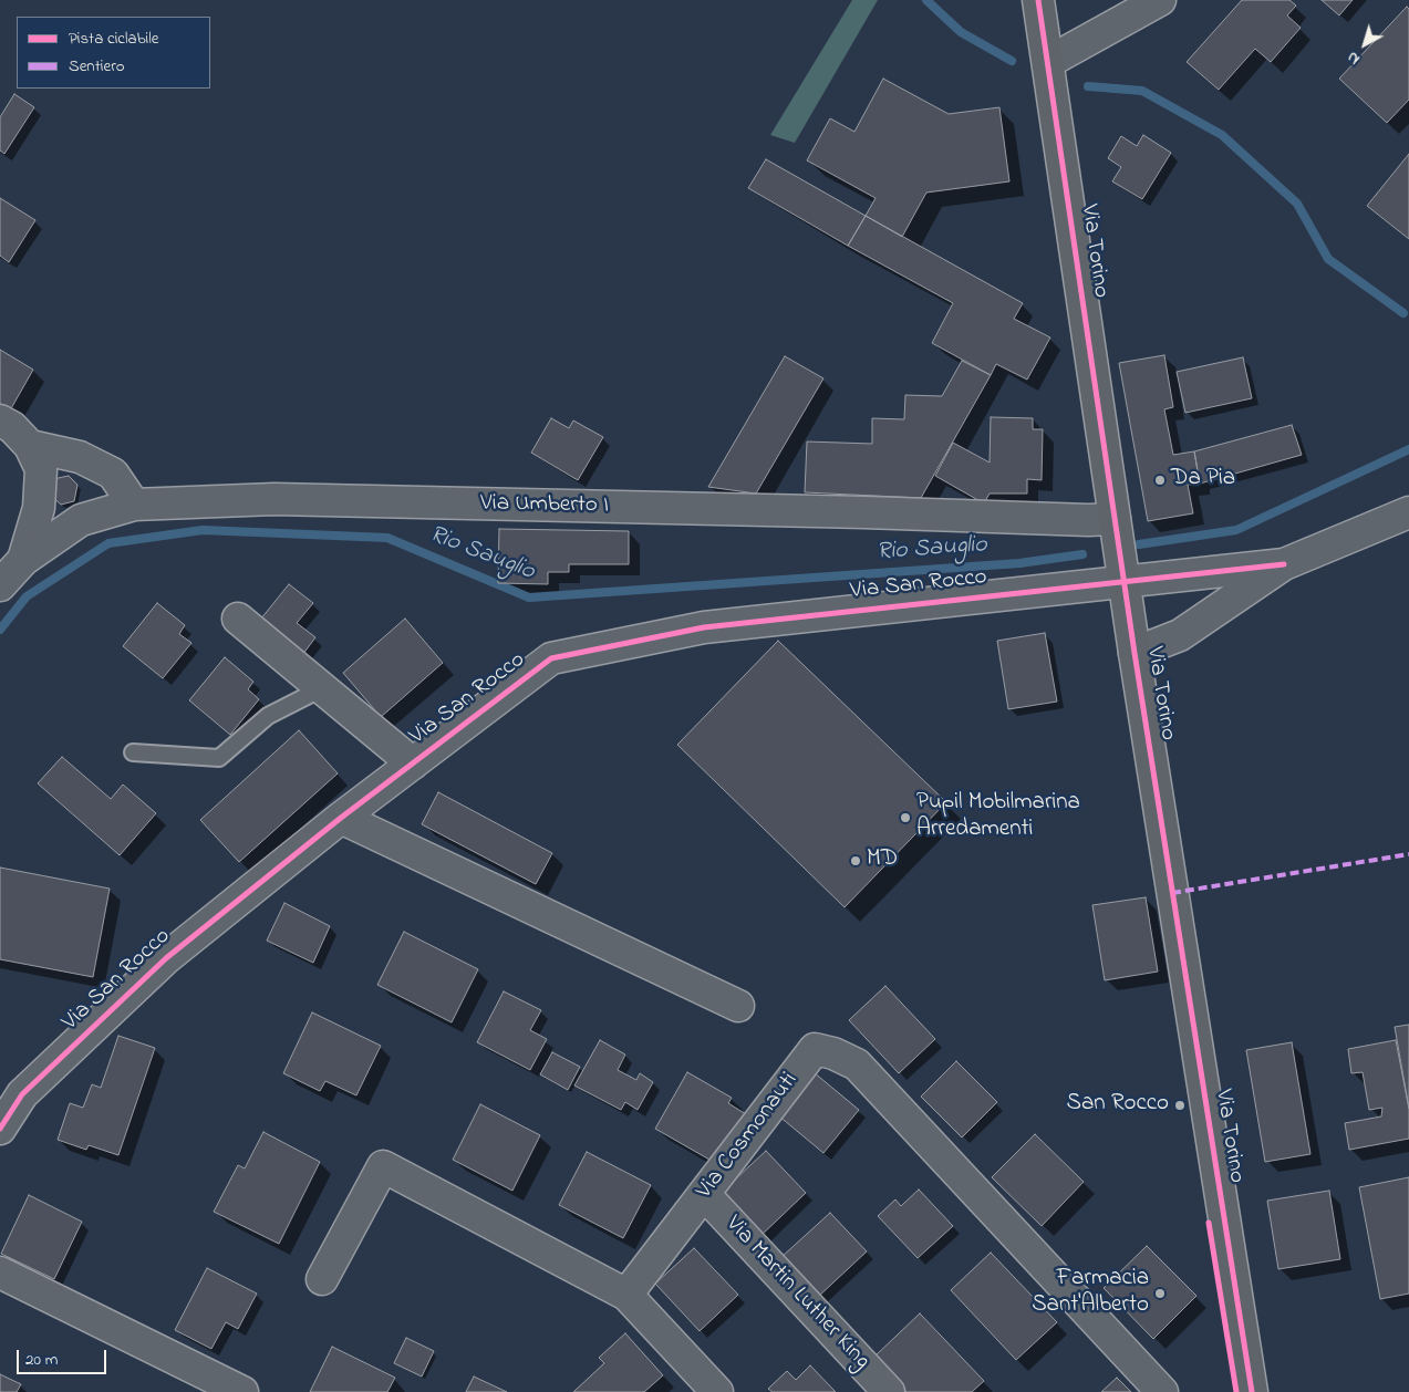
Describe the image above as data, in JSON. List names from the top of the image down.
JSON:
{
  "streets": {
    "main road": ["Via Torino"],
    "street": [
      "Via Umberto I",
      "Via San Rocco",
      "Via Cosmonauti",
      "Via Martin Luther King"
    ]
  },
  "crossings": [
    ["Via Torino", "Via Umberto I"],
    ["Via Torino", "Via San Rocco"],
    ["Via Cosmonauti", "Via Martin Luther King"]
  ],
  "water": ["Rio Sauglio"],
  "places": [
    "Da Pia",
    "Pupil Mobilmarina Arredamenti",
    "MD",
    "San Rocco",
    "Farmacia Sant'Alberto"
  ],
  "legend": ["Pista ciclabile", "Sentiero"],
  "scale_bar": "20 m",
  "north": "bottom left"
}
